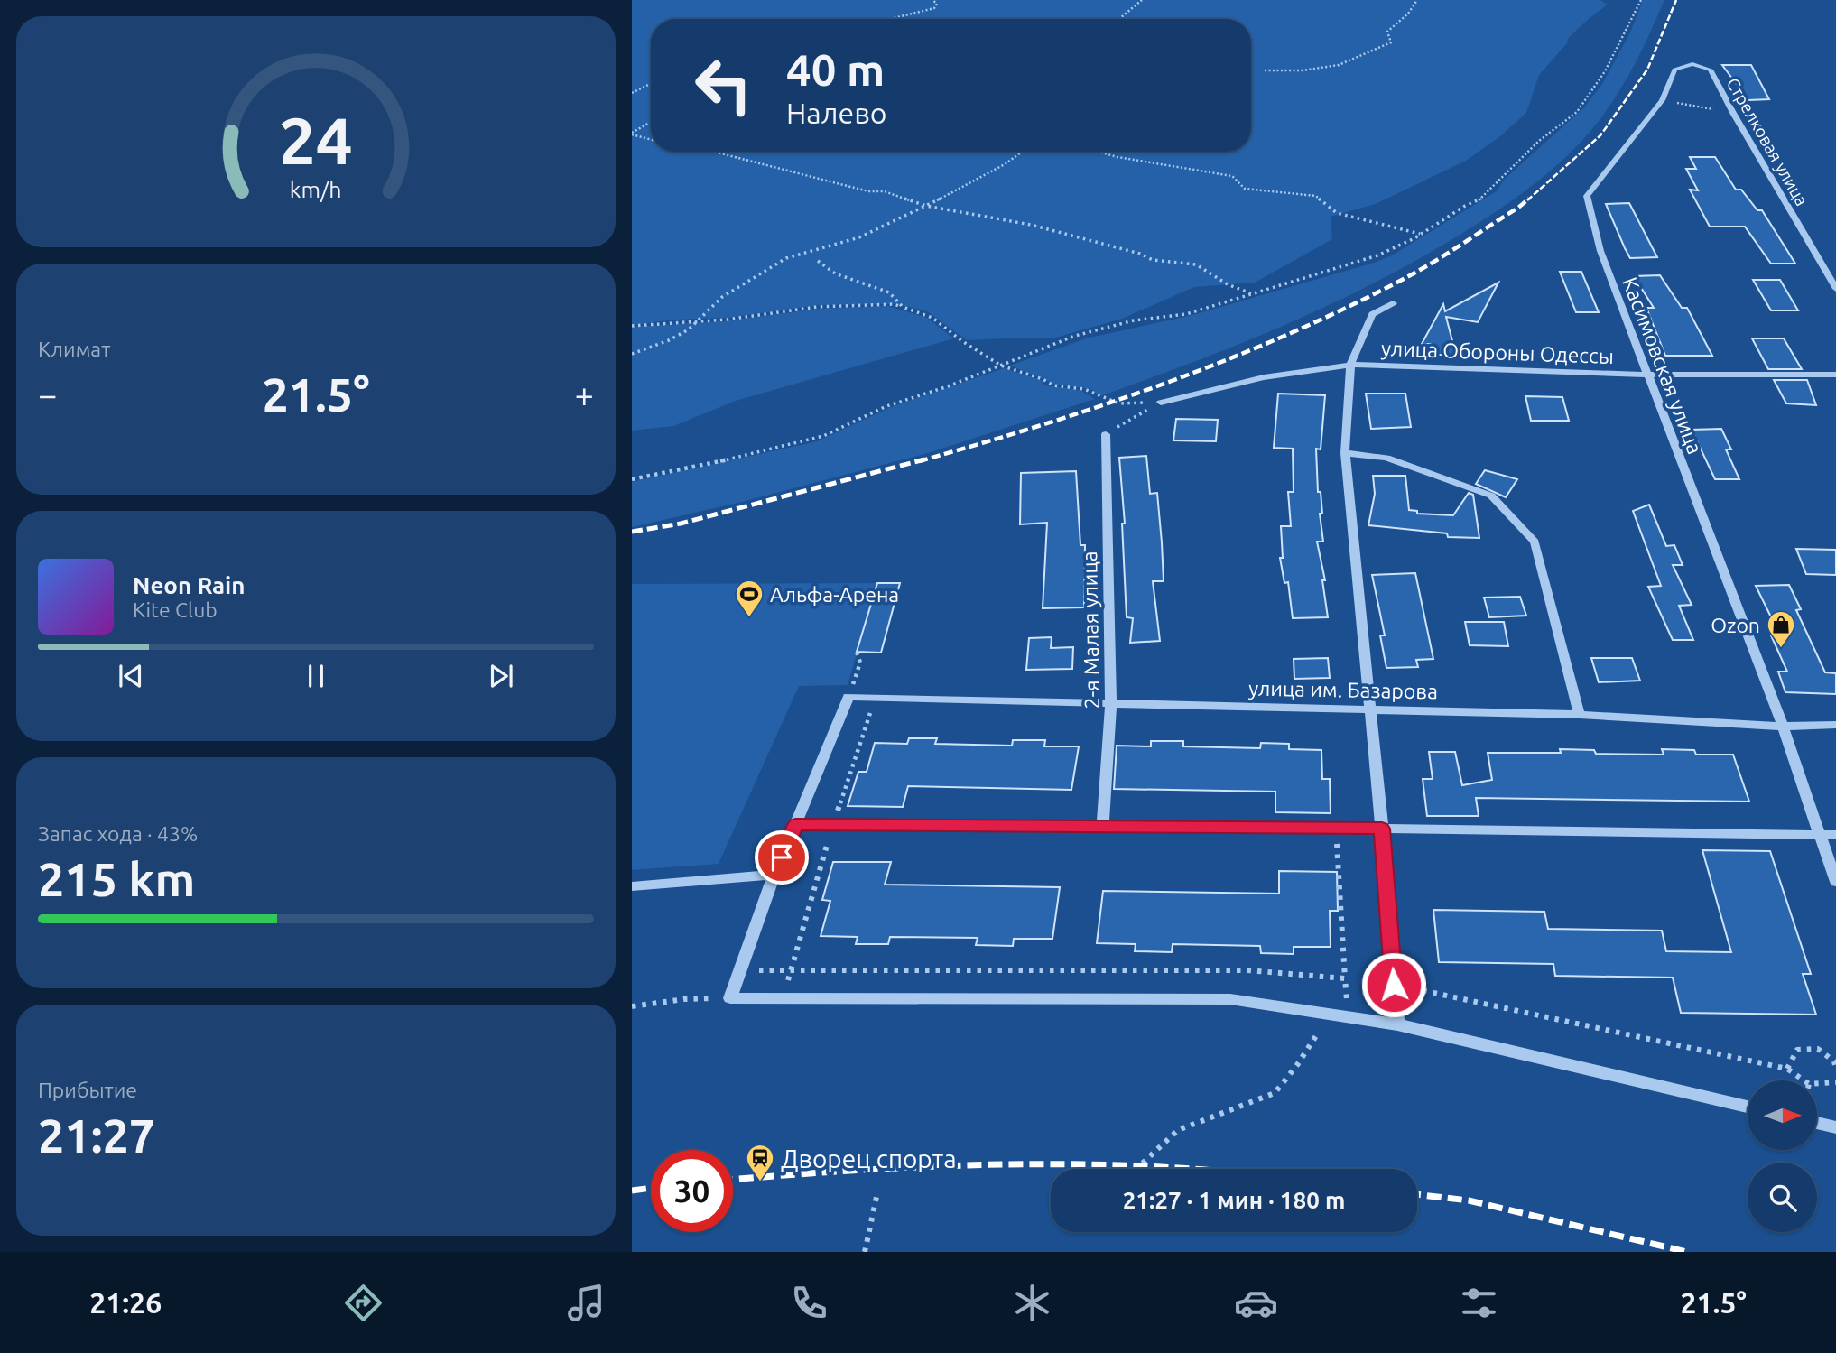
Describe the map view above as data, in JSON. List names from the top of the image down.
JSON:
{
  "streets": {
    "street": [
      "Стрелковая улица",
      "улица Обороны Одессы",
      "Касимовская улица",
      "2-я Малая улица",
      "улица им. Базарова"
    ]
  },
  "crossings": [
    ["Стрелковая улица", "Касимовская улица"],
    ["улица Обороны Одессы", "Касимовская улица"],
    ["Касимовская улица", "улица им. Базарова"],
    ["2-я Малая улица", "улица им. Базарова"]
  ],
  "places": {
    "sports": ["Альфа-Арена"],
    "shop": ["Ozon"],
    "station": ["Дворец спорта"]
  },
  "north": "right",
  "page": {
    "turn": ["40 m", "Налево"],
    "tile": [
      "Климат",
      ["Запас хода · 43%", "215 km"],
      ["Прибытие", "21:27"]
    ],
    "heat": ["−", "21.5°", "+"],
    "song": ["Neon Rain", "Kite Club"],
    "limit": "30",
    "trip": "21:27 · 1 мин · 180 m",
    "tabs": ["21:26", "21.5°"],
    "gauge": ["24", "km/h"]
  }
}
